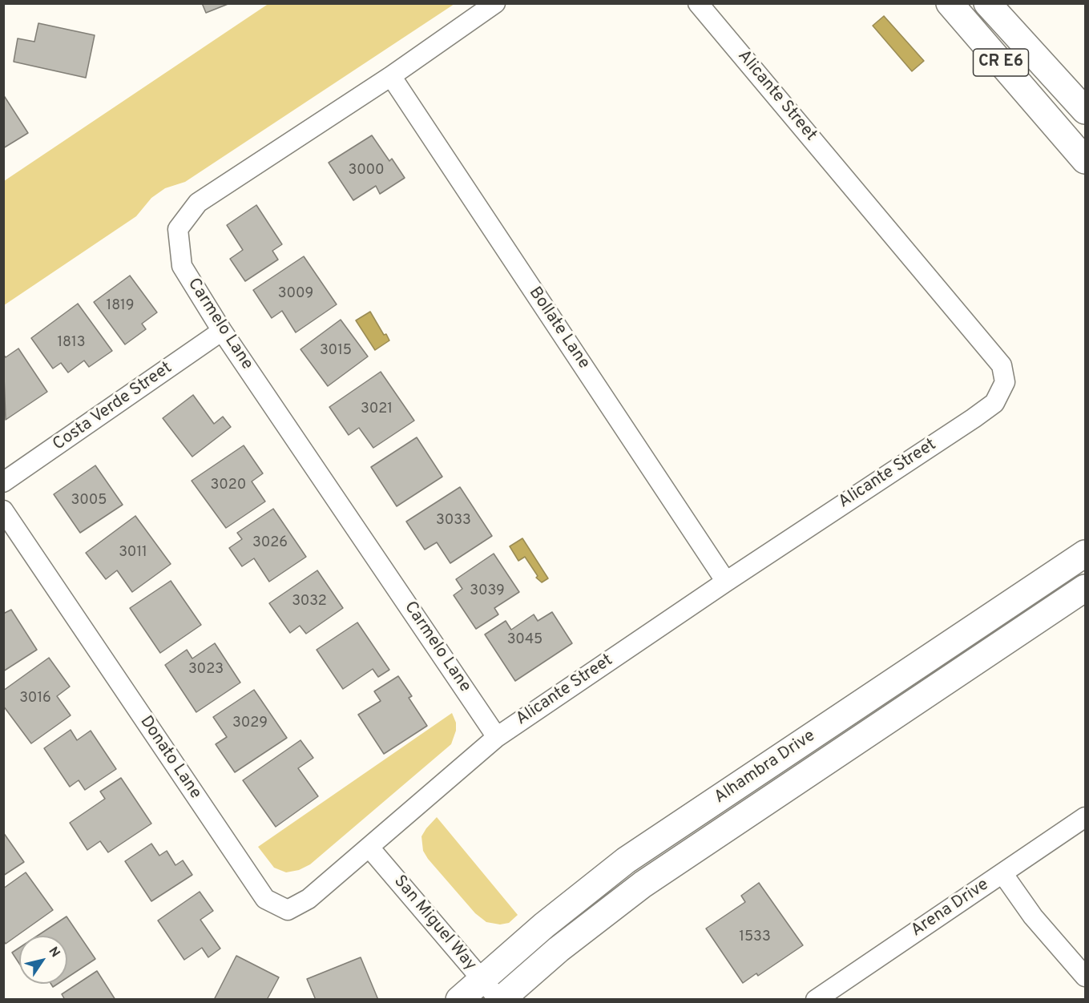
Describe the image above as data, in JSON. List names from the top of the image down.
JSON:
{
  "streets": {
    "main road": ["CR E6", "Alhambra Drive"],
    "street": [
      "Alicante Street",
      "Carmelo Lane",
      "Bollate Lane",
      "Costa Verde Street",
      "Donato Lane",
      "Arena Drive",
      "San Miguel Way"
    ]
  },
  "crossings": [
    ["Alicante Street", "Carmelo Lane"],
    ["Alicante Street", "Bollate Lane"],
    ["Alicante Street", "Donato Lane"],
    ["Alicante Street", "San Miguel Way"],
    ["Carmelo Lane", "Bollate Lane"],
    ["Carmelo Lane", "Costa Verde Street"],
    ["Donato Lane", "San Miguel Way"],
    ["Alhambra Drive", "San Miguel Way"]
  ],
  "house_numbers": [
    "3000",
    "3009",
    "1819",
    "1813",
    "3015",
    "3021",
    "3020",
    "3005",
    "3033",
    "3026",
    "3011",
    "3039",
    "3032",
    "3045",
    "3023",
    "3016",
    "3029",
    "1533"
  ],
  "north": "top right"
}
